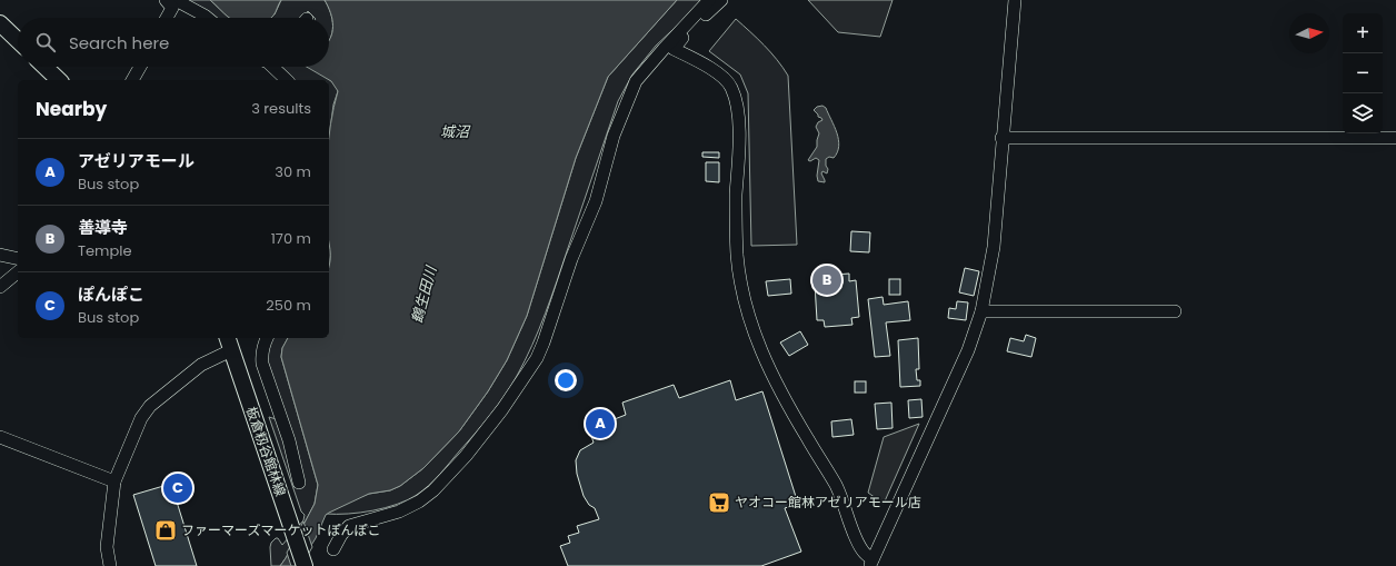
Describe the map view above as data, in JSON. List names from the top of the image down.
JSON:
{
  "streets": {
    "main road": ["板倉籾谷館林線"]
  },
  "water": ["城沼", "鶴生田川"],
  "places": {
    "supermarket": ["ヤオコー館林アゼリアモール店"],
    "shop": ["ファーマーズマーケットぽんぽこ"]
  },
  "north": "right",
  "page": {
    "map_buttons": ["+", "−"],
    "search": "Search here",
    "heading": ["Nearby", "3 results"],
    "list": [
      {
        "mark": "A",
        "name": "アゼリアモール",
        "note": "Bus stop",
        "value": "30 m"
      },
      {
        "mark": "B",
        "name": "善導寺",
        "note": "Temple",
        "value": "170 m"
      },
      {
        "mark": "C",
        "name": "ぽんぽこ",
        "note": "Bus stop",
        "value": "250 m"
      }
    ],
    "pins": ["B", "A", "C"]
  }
}
